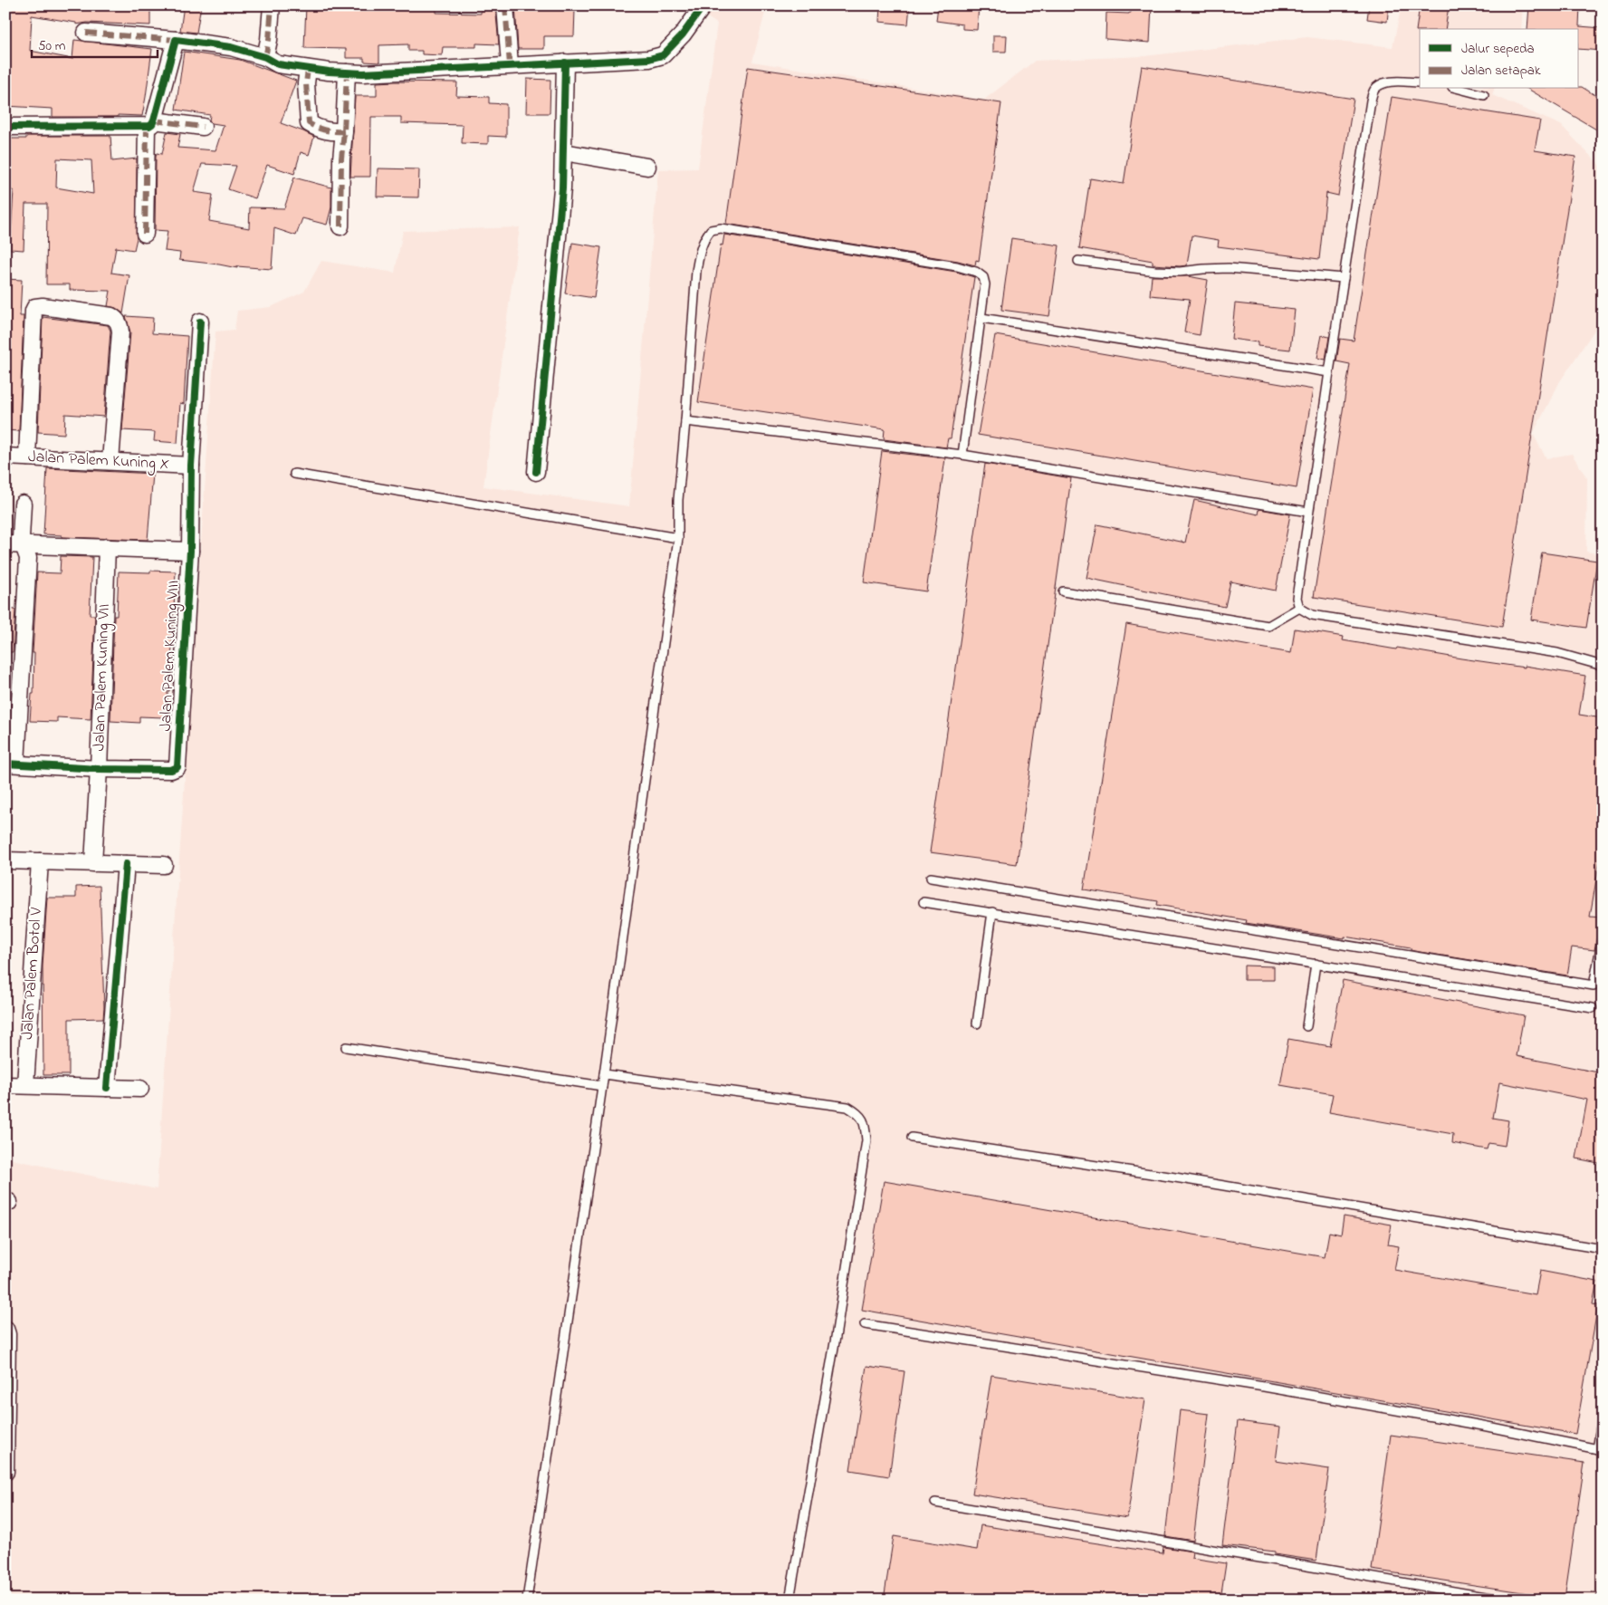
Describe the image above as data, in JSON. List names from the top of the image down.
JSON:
{
  "streets": {
    "street": [
      "Jalan Palem Kuning X",
      "Jalan Palem Kuning VIII",
      "Jalan Palem Kuning VII",
      "Jalan Palem Botol V"
    ]
  },
  "crossings": [
    ["Jalan Palem Kuning X", "Jalan Palem Kuning VIII"],
    ["Jalan Palem Kuning VIII", "Jalan Palem Kuning VII"]
  ],
  "legend": ["Jalur sepeda", "Jalan setapak"],
  "scale_bar": "50 m"
}
